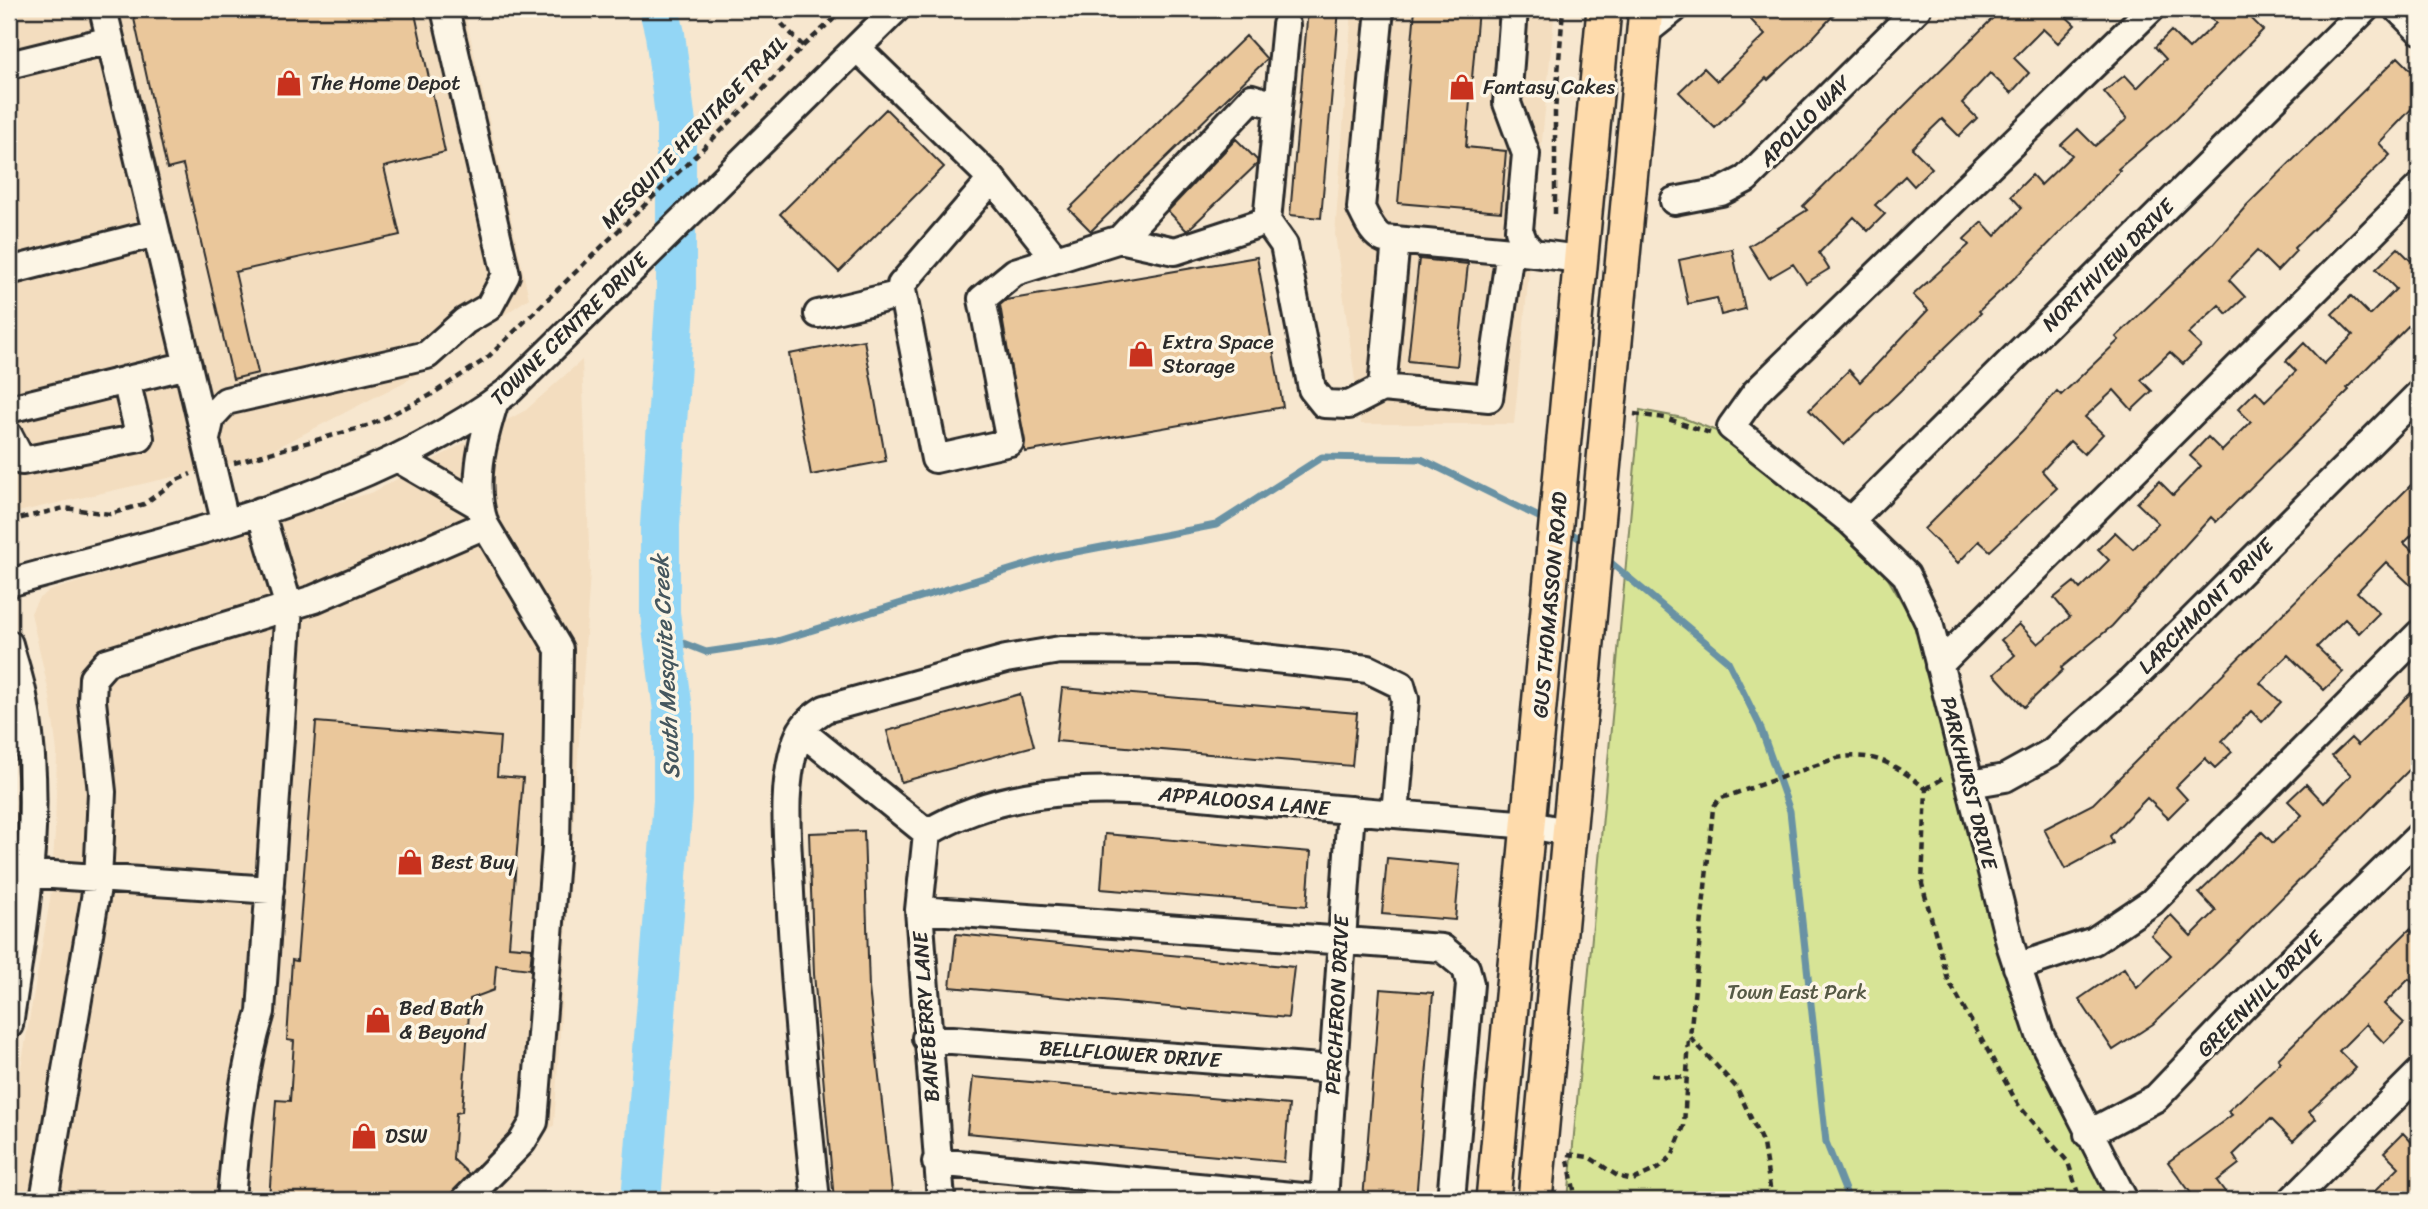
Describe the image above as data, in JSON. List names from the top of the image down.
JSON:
{
  "streets": {
    "main road": ["GUS THOMASSON ROAD"],
    "street": [
      "APOLLO WAY",
      "NORTHVIEW DRIVE",
      "TOWNE CENTRE DRIVE",
      "LARCHMONT DRIVE",
      "PARKHURST DRIVE",
      "APPALOOSA LANE",
      "GREENHILL DRIVE",
      "PERCHERON DRIVE",
      "BANEBERRY LANE",
      "BELLFLOWER DRIVE"
    ],
    "path": ["MESQUITE HERITAGE TRAIL"]
  },
  "crossings": [
    ["NORTHVIEW DRIVE", "PARKHURST DRIVE"],
    ["GUS THOMASSON ROAD", "APPALOOSA LANE"],
    ["LARCHMONT DRIVE", "PARKHURST DRIVE"],
    ["PARKHURST DRIVE", "GREENHILL DRIVE"],
    ["APPALOOSA LANE", "PERCHERON DRIVE"],
    ["APPALOOSA LANE", "BANEBERRY LANE"],
    ["PERCHERON DRIVE", "BELLFLOWER DRIVE"],
    ["BANEBERRY LANE", "BELLFLOWER DRIVE"]
  ],
  "water": ["South Mesquite Creek"],
  "parks": ["Town East Park"],
  "places": {
    "shop": [
      "The Home Depot",
      "Fantasy Cakes",
      "Extra Space Storage",
      "Best Buy",
      "Bed Bath & Beyond",
      "DSW"
    ]
  }
}
